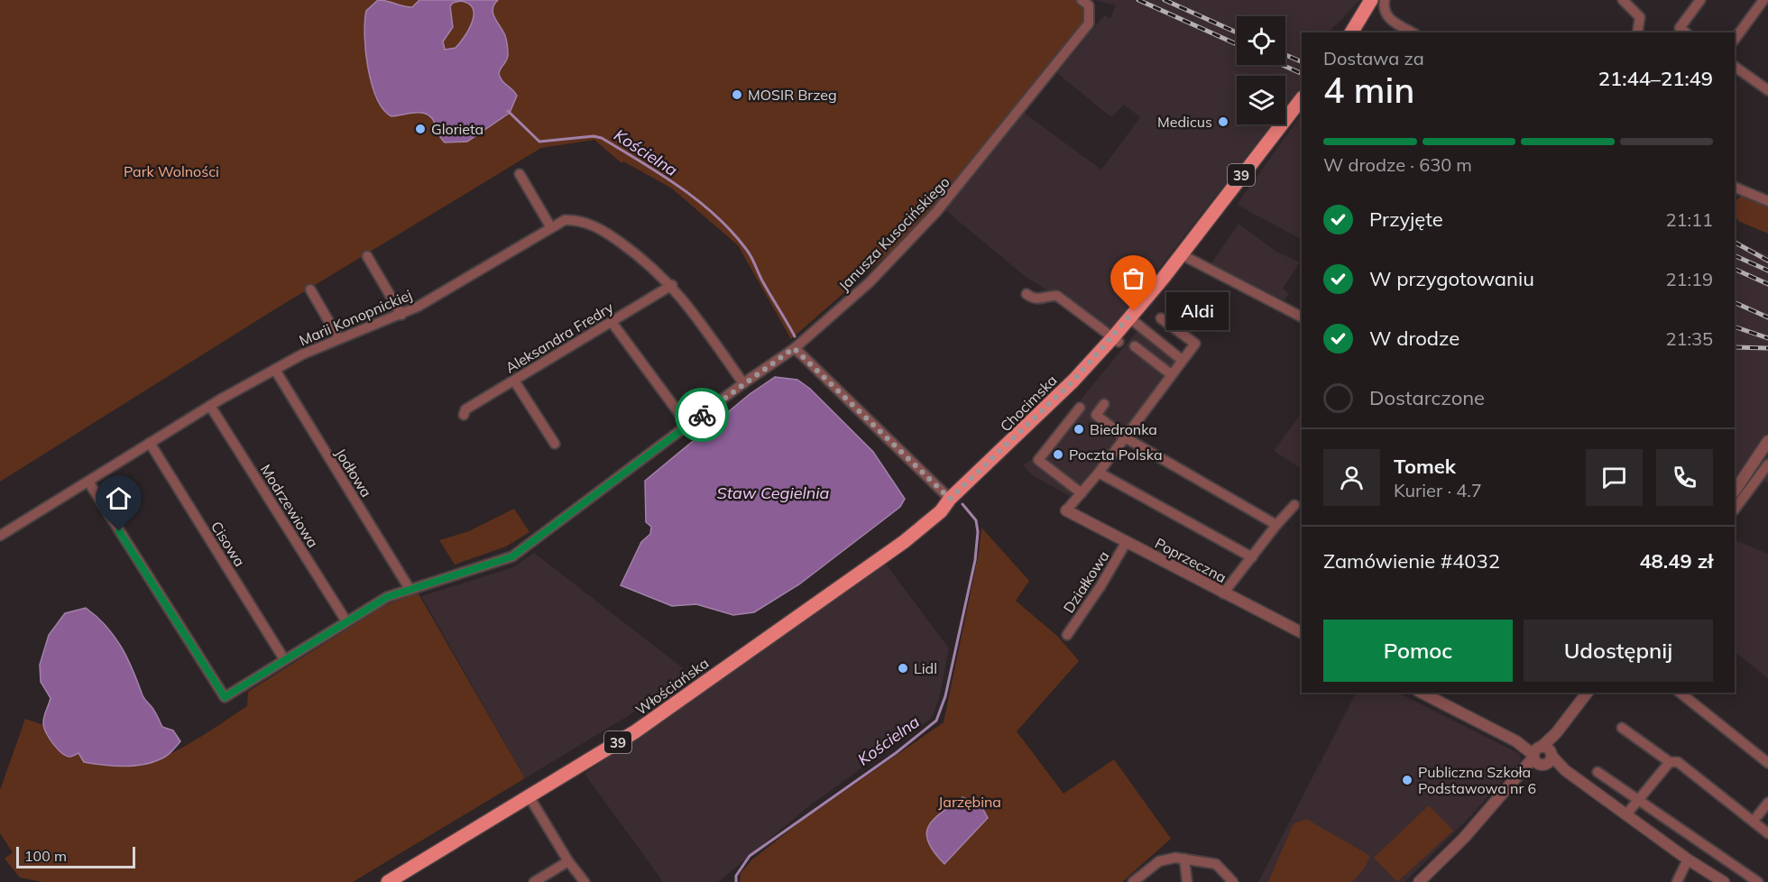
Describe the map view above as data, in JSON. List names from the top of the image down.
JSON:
{
  "streets": {
    "main road": ["39", "Chocimska", "Włościańska"],
    "street": [
      "Janusza Kusocińskiego",
      "Marii Konopnickiej",
      "Aleksandra Fredry",
      "Jodłowa",
      "Modrzewiowa",
      "Cisowa",
      "Poprzeczna",
      "Działkowa"
    ]
  },
  "crossings": [
    ["Janusza Kusocińskiego", "Marii Konopnickiej"],
    ["Janusza Kusocińskiego", "Jodłowa"],
    ["Janusza Kusocińskiego", "Modrzewiowa"],
    ["Janusza Kusocińskiego", "Cisowa"],
    ["Marii Konopnickiej", "Aleksandra Fredry"],
    ["Marii Konopnickiej", "Jodłowa"],
    ["Marii Konopnickiej", "Modrzewiowa"],
    ["Marii Konopnickiej", "Cisowa"],
    ["Chocimska", "Włościańska"],
    ["Poprzeczna", "Działkowa"]
  ],
  "water": ["Kościelna", "Staw Cegielnia"],
  "parks": ["Park Wolności", "Jarzębina"],
  "places": [
    "MOSIR Brzeg",
    "Medicus",
    "Glorieta",
    "Aldi",
    "Biedronka",
    "Poczta Polska",
    "Lidl",
    "Publiczna Szkoła Podstawowa nr 6"
  ],
  "scale_bar": "100 m",
  "page": {
    "heading": ["4 min", "Dostawa za", "21:44–21:49"],
    "panel": [
      "Tomek",
      "Kurier · 4.7",
      "Zamówienie #4032",
      "48.49 zł"
    ],
    "bar": "W drodze · 630 m",
    "list": [
      ["Przyjęte", "21:11"],
      ["W przygotowaniu", "21:19"],
      ["W drodze", "21:35"],
      "Dostarczone"
    ],
    "bubble": "Aldi",
    "buttons": ["Pomoc", "Udostępnij"],
    "scale": "100 m"
  }
}
